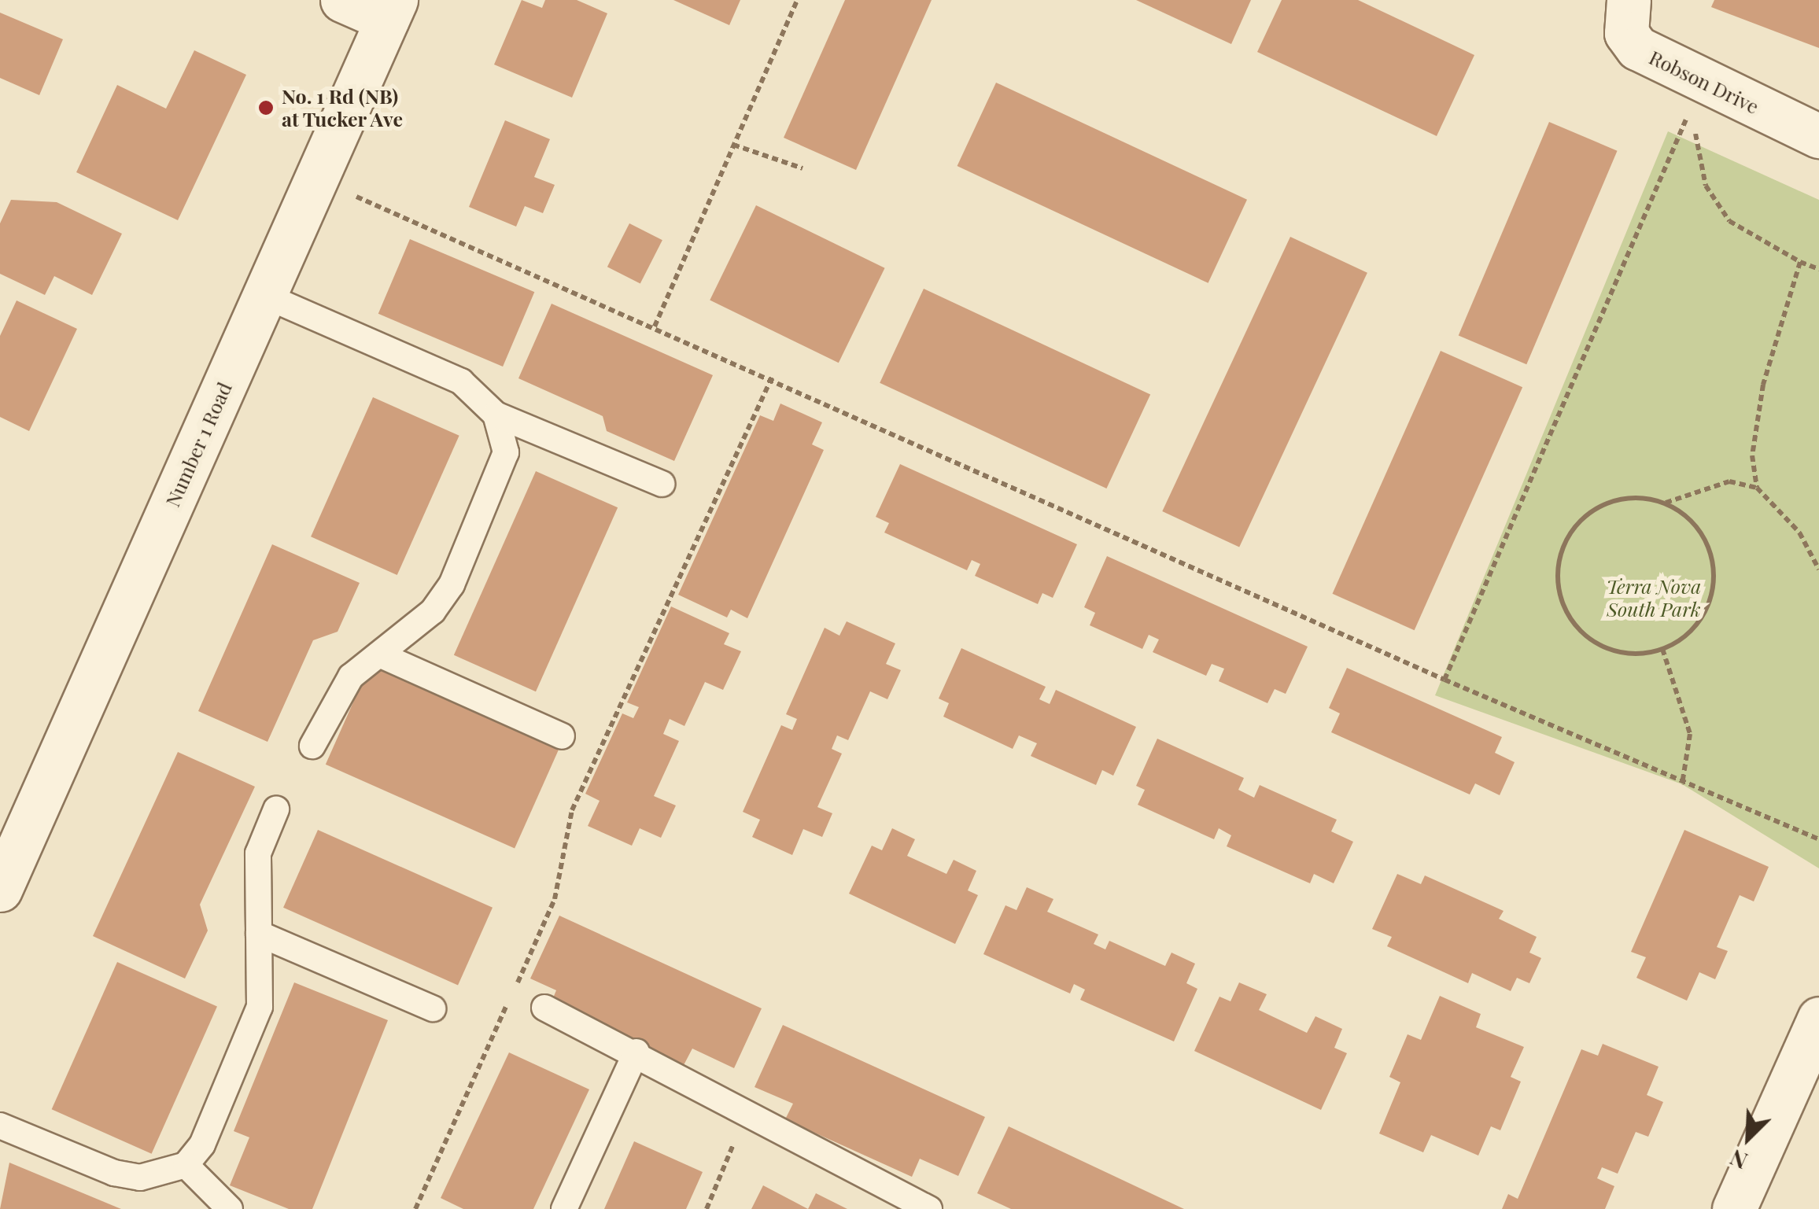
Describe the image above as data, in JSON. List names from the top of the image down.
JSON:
{
  "streets": {
    "main road": ["Robson Drive", "Number 1 Road"]
  },
  "parks": ["Terra Nova South Park"],
  "places": ["No. 1 Rd (NB) at Tucker Ave"],
  "north": "bottom left"
}
